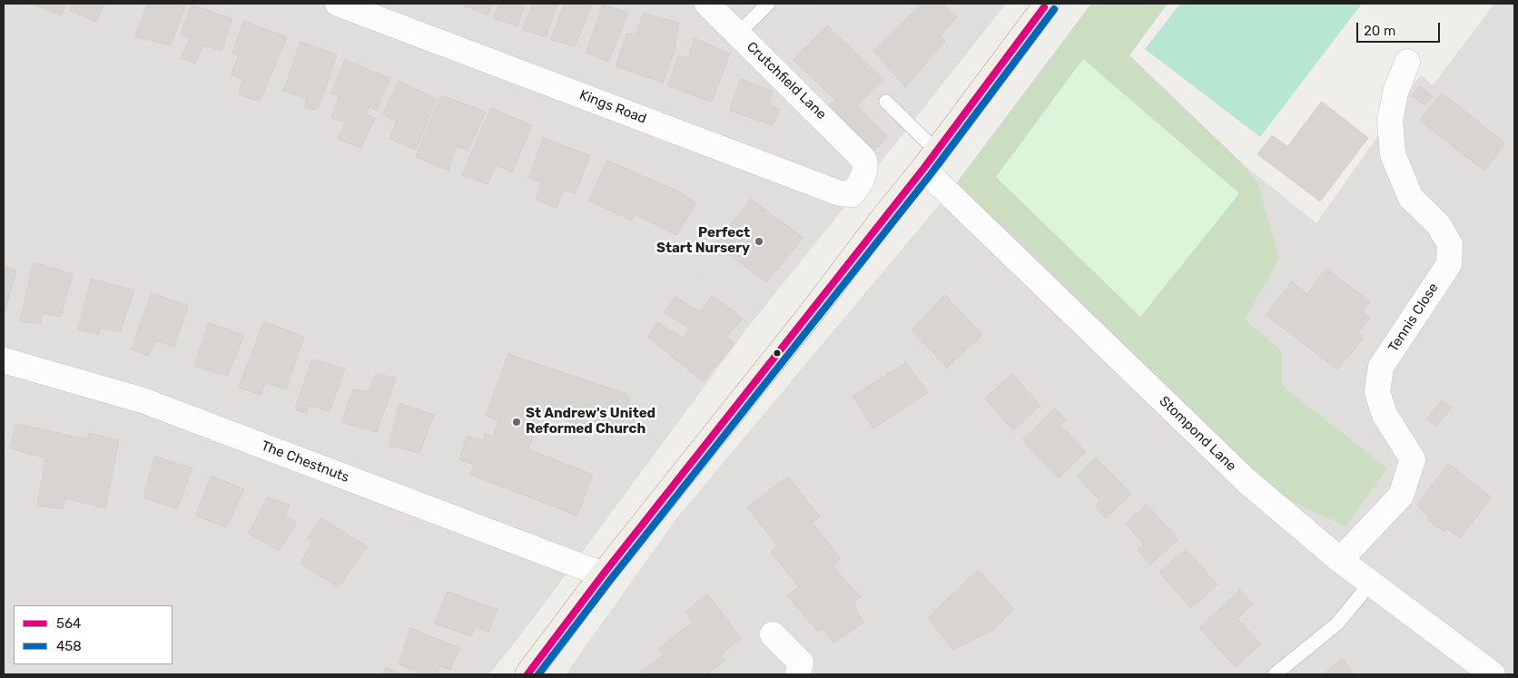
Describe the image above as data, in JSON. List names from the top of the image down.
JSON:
{
  "streets": {
    "street": [
      "Crutchfield Lane",
      "Kings Road",
      "Tennis Close",
      "Stompond Lane",
      "The Chestnuts"
    ]
  },
  "crossings": [
    ["Crutchfield Lane", "Kings Road"],
    ["Tennis Close", "Stompond Lane"]
  ],
  "places": ["Perfect Start Nursery", "St Andrew's United Reformed Church"],
  "lines": ["transit line 564", "transit line 458"],
  "legend": ["564", "458"],
  "scale_bar": "20 m"
}
